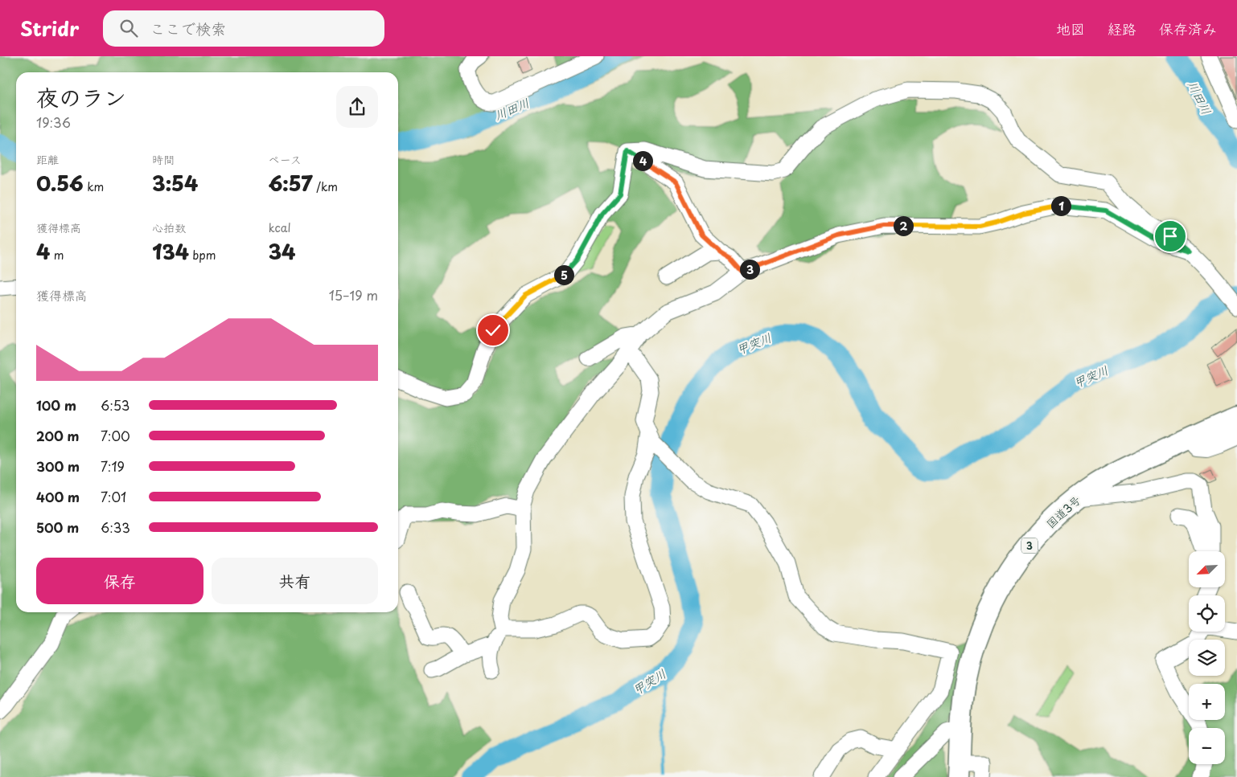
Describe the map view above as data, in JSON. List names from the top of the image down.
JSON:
{
  "streets": {
    "highway": ["国道3号", "3"]
  },
  "water": ["川田川", "甲突川"],
  "north": "bottom left",
  "page": {
    "header": "Stridr",
    "search": "ここで検索",
    "nav": ["地図", "経路", "保存済み"],
    "heading": ["夜のラン", "19:36"],
    "stats": [
      ["距離", "0.56 km"],
      ["時間", "3:54"],
      ["ペース", "6:57 /km"],
      ["獲得標高", "4 m"],
      ["心拍数", "134 bpm"],
      ["kcal", "34"]
    ],
    "pins": [
      "4",
      "1",
      "2",
      "3",
      "5"
    ],
    "chart": ["獲得標高", "15–19 m"],
    "list": [
      {
        "name": "100 m",
        "note": "6:53"
      },
      {
        "name": "200 m",
        "note": "7:00"
      },
      {
        "name": "300 m",
        "note": "7:19"
      },
      {
        "name": "400 m",
        "note": "7:01"
      },
      {
        "name": "500 m",
        "note": "6:33"
      }
    ],
    "buttons": ["保存", "共有"],
    "map_buttons": ["+", "−"]
  }
}
